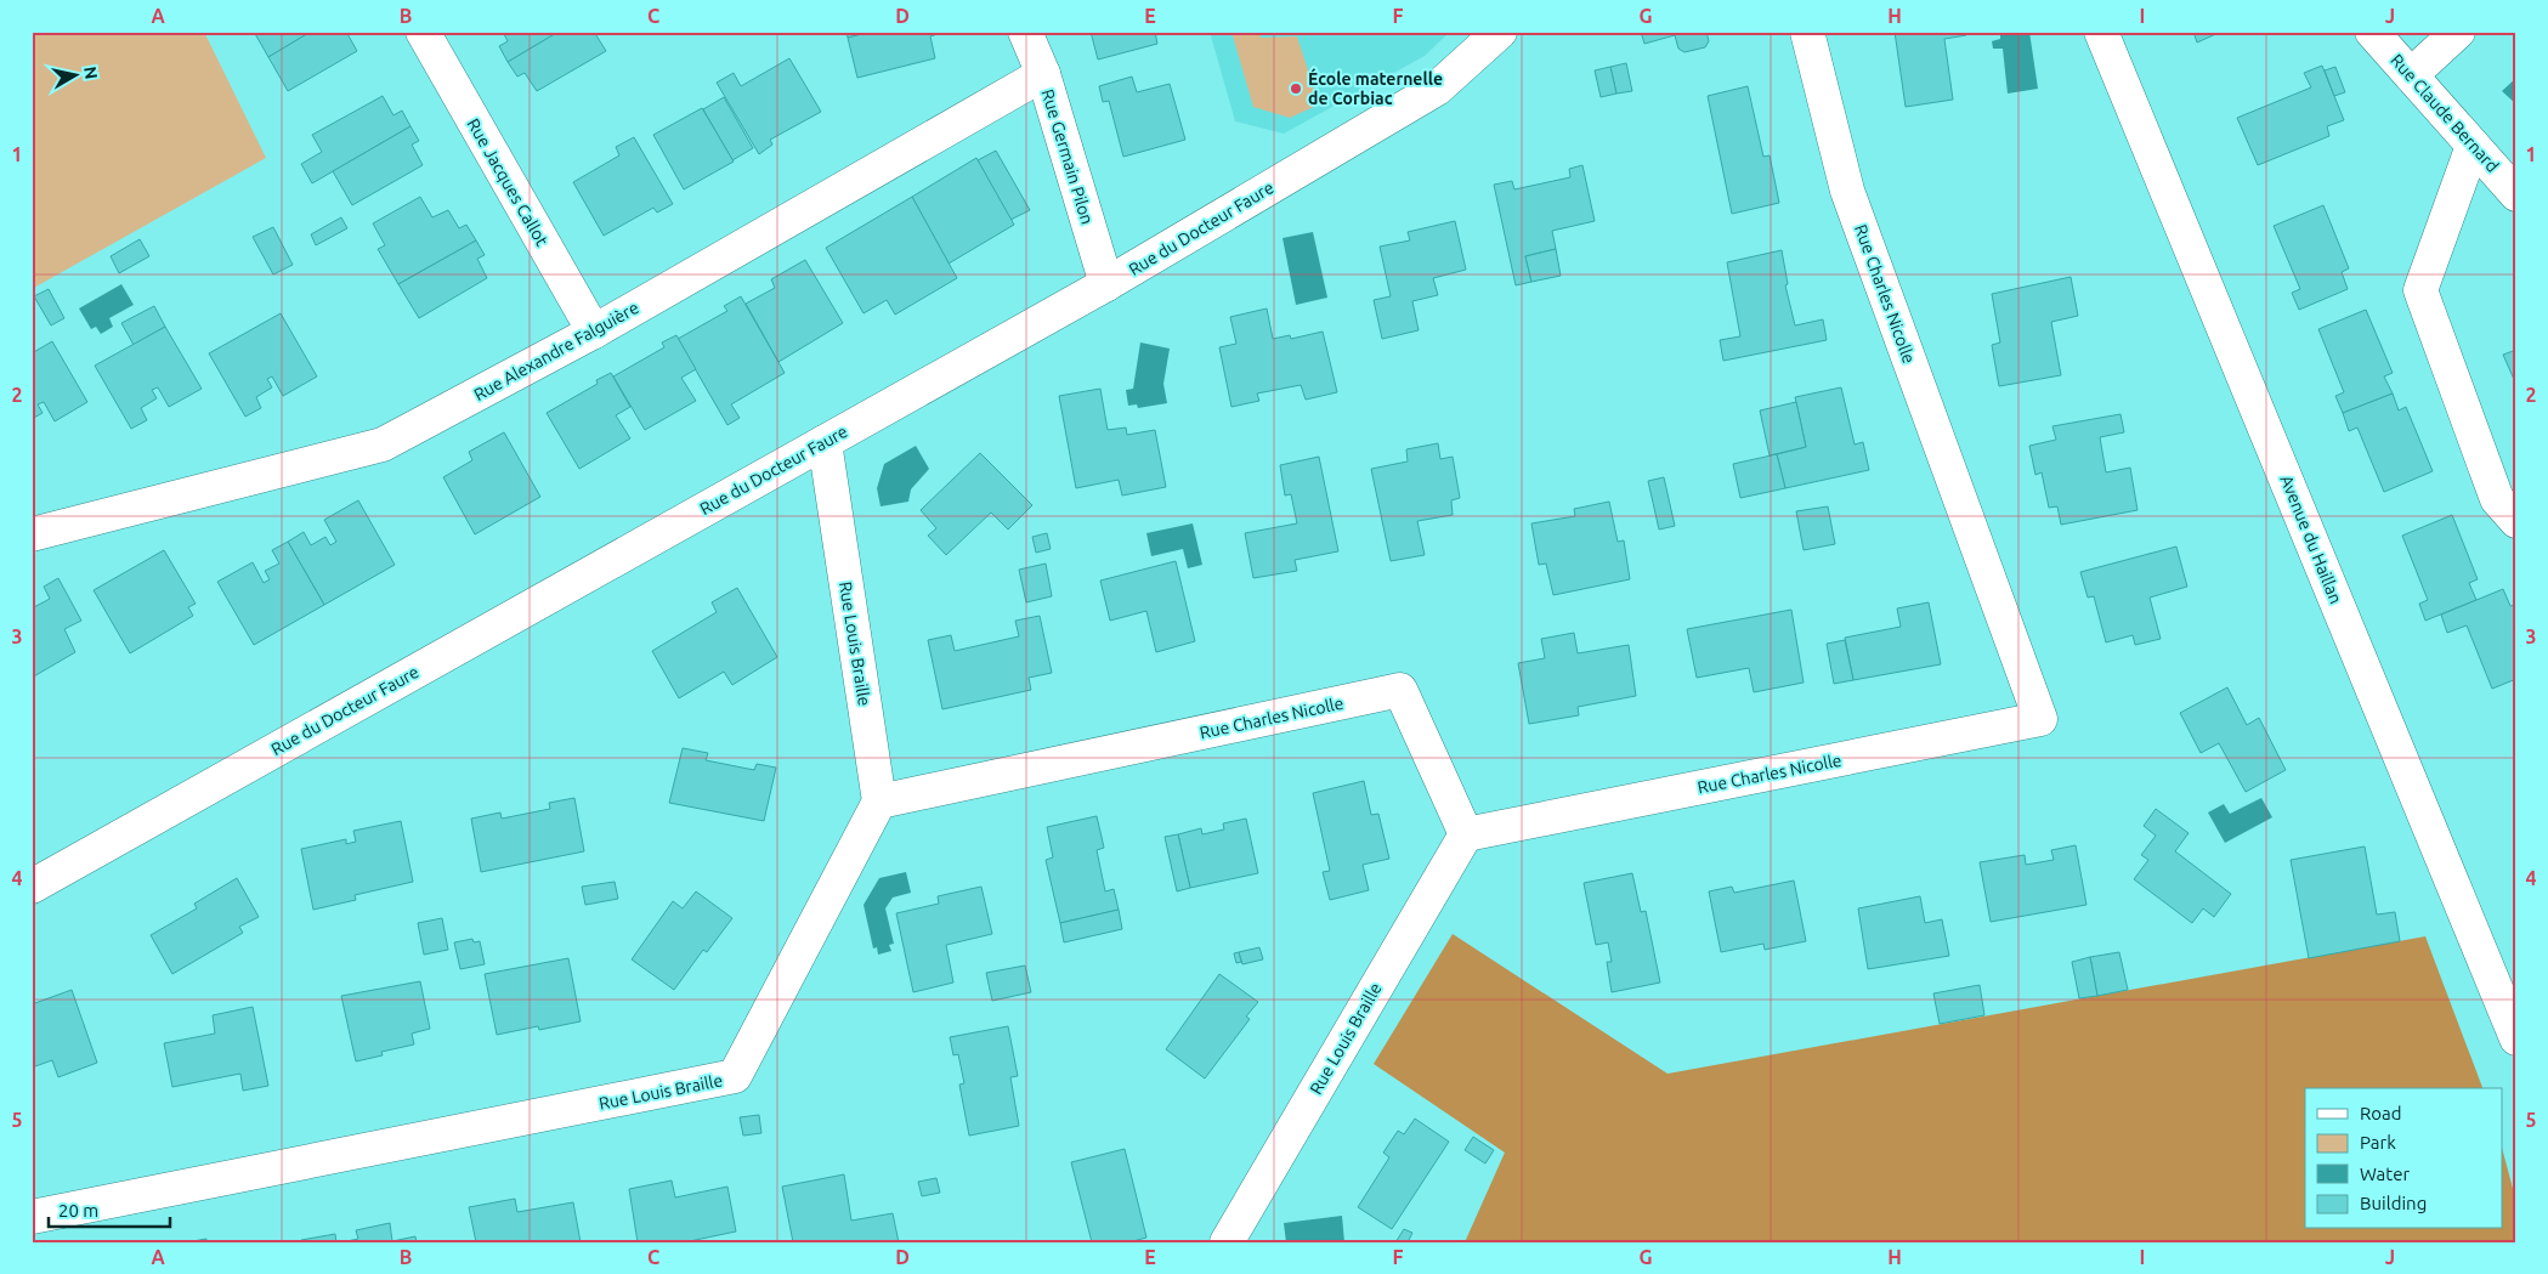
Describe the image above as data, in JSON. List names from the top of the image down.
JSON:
{
  "streets": {
    "street": [
      "Rue Claude Bernard",
      "Rue Germain Pilon",
      "Rue Jacques Callot",
      "Rue du Docteur Faure",
      "Rue Charles Nicolle",
      "Rue Alexandre Falguière",
      "Avenue du Haillan",
      "Rue Louis Braille"
    ]
  },
  "crossings": [
    ["Rue Germain Pilon", "Rue du Docteur Faure"],
    ["Rue Germain Pilon", "Rue Alexandre Falguière"],
    ["Rue Jacques Callot", "Rue Alexandre Falguière"],
    ["Rue du Docteur Faure", "Rue Louis Braille"],
    ["Rue Charles Nicolle", "Rue Louis Braille"]
  ],
  "places": ["École maternelle de Corbiac"],
  "legend": [
    "Road",
    "Park",
    "Water",
    "Building"
  ],
  "scale_bar": "20 m",
  "north": "right",
  "grid": {
    "columns": [
      "A",
      "B",
      "C",
      "D",
      "E",
      "F",
      "G",
      "H",
      "I",
      "J"
    ],
    "rows": [
      "1",
      "2",
      "3",
      "4",
      "5"
    ]
  }
}
